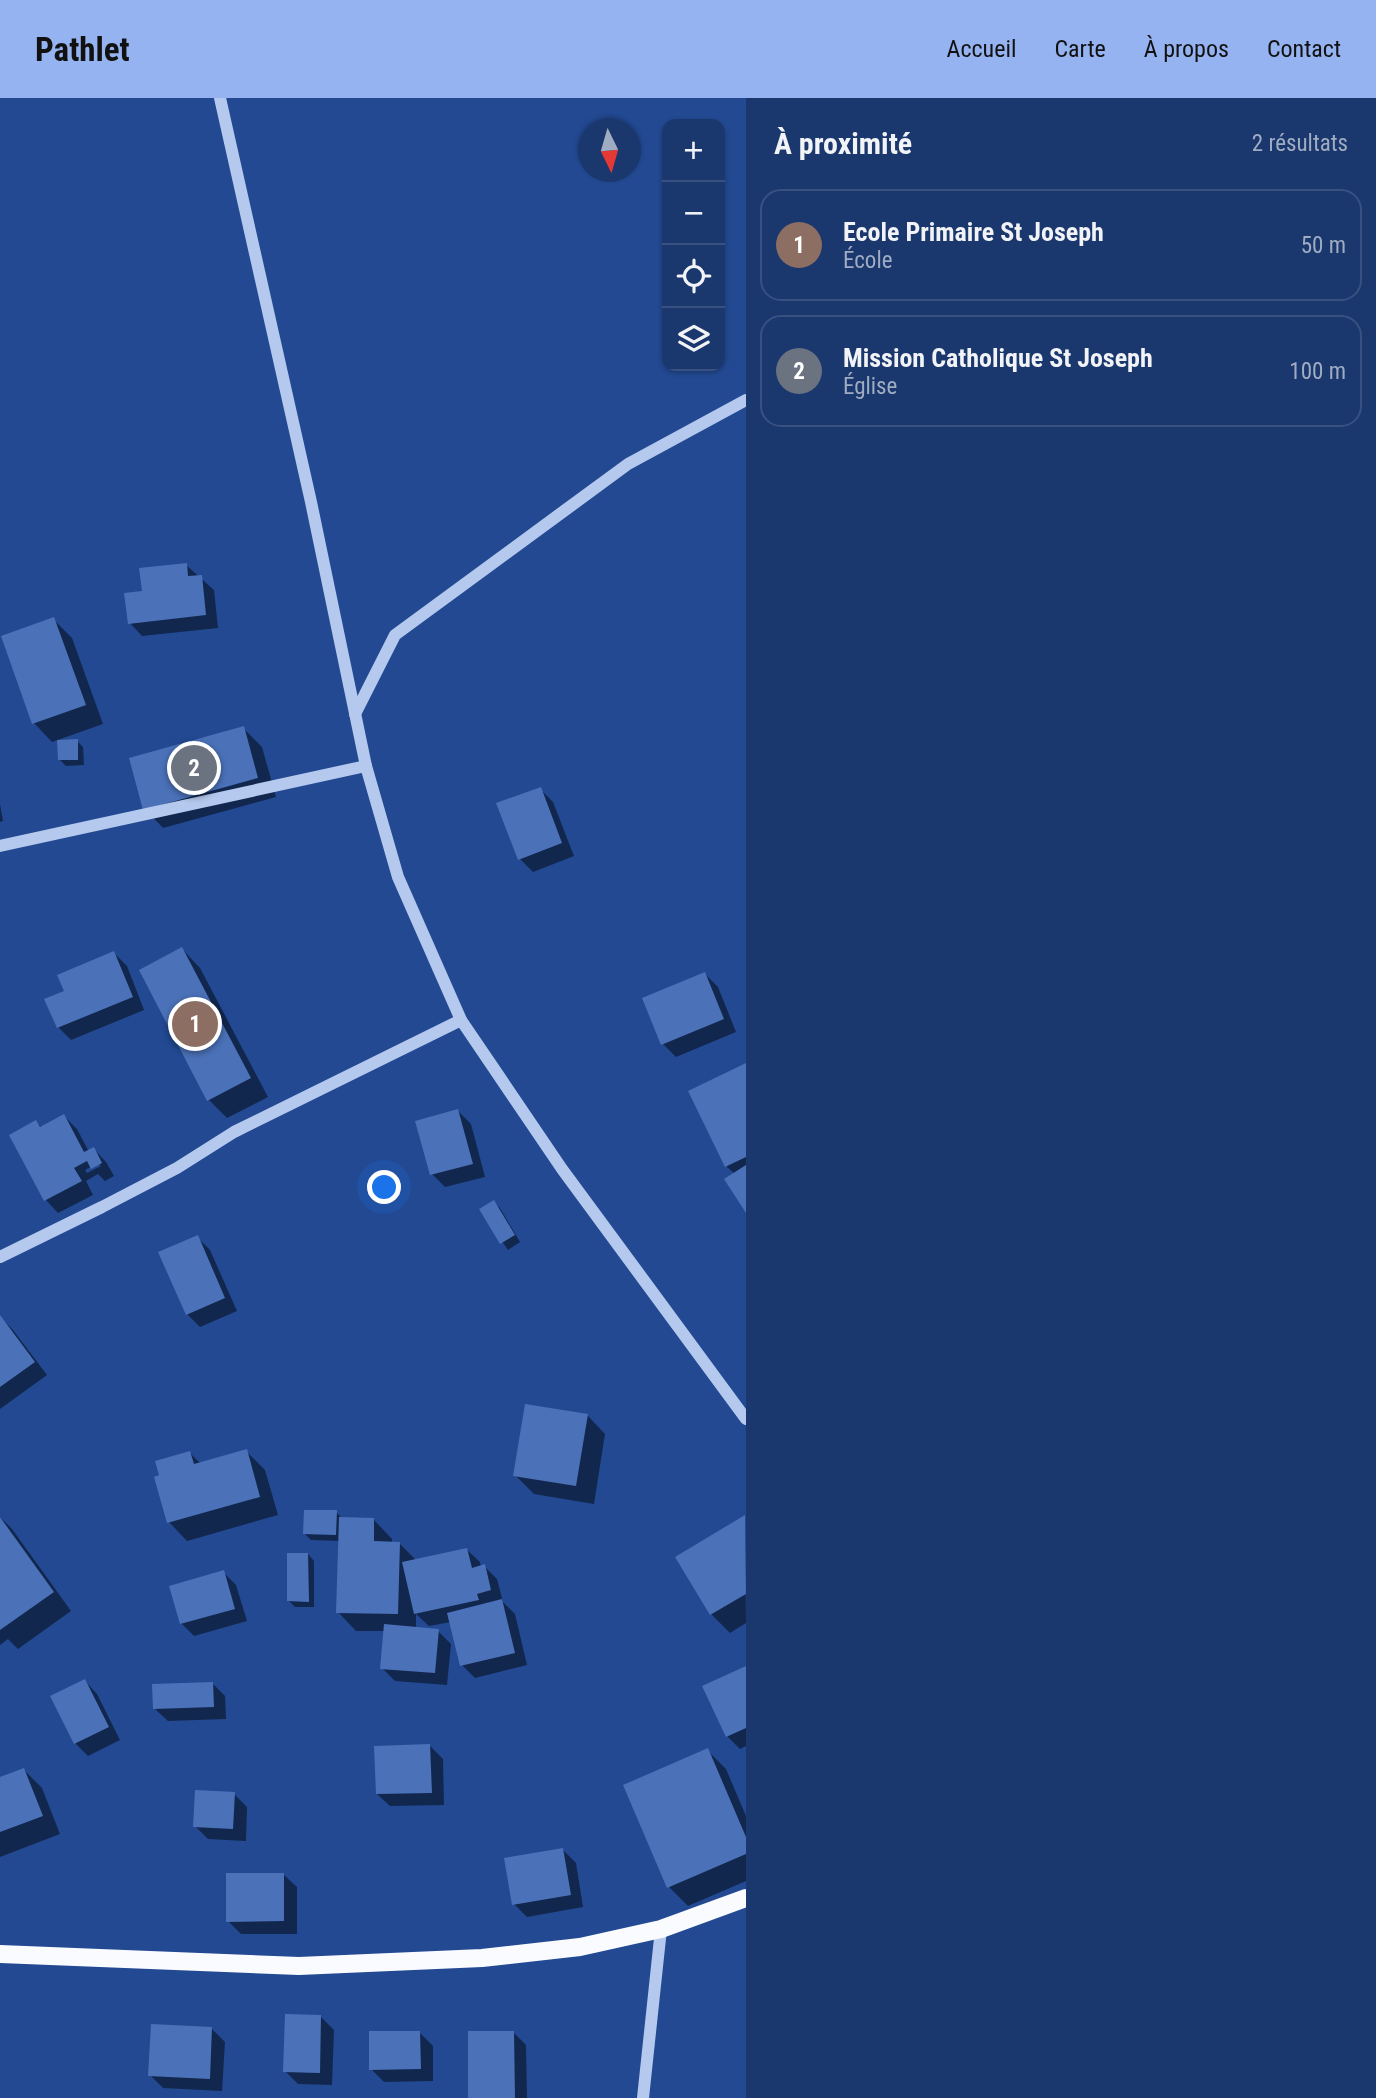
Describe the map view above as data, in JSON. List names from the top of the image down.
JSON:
{
  "north": "bottom",
  "page": {
    "header": "Pathlet",
    "nav": [
      "Accueil",
      "Carte",
      "À propos",
      "Contact"
    ],
    "heading": ["À proximité", "2 résultats"],
    "map_buttons": ["+", "−"],
    "list": [
      {
        "mark": "1",
        "name": "Ecole Primaire St Joseph",
        "note": "École",
        "value": "50 m"
      },
      {
        "mark": "2",
        "name": "Mission Catholique St Joseph",
        "note": "Église",
        "value": "100 m"
      }
    ],
    "pins": ["2", "1"]
  }
}
